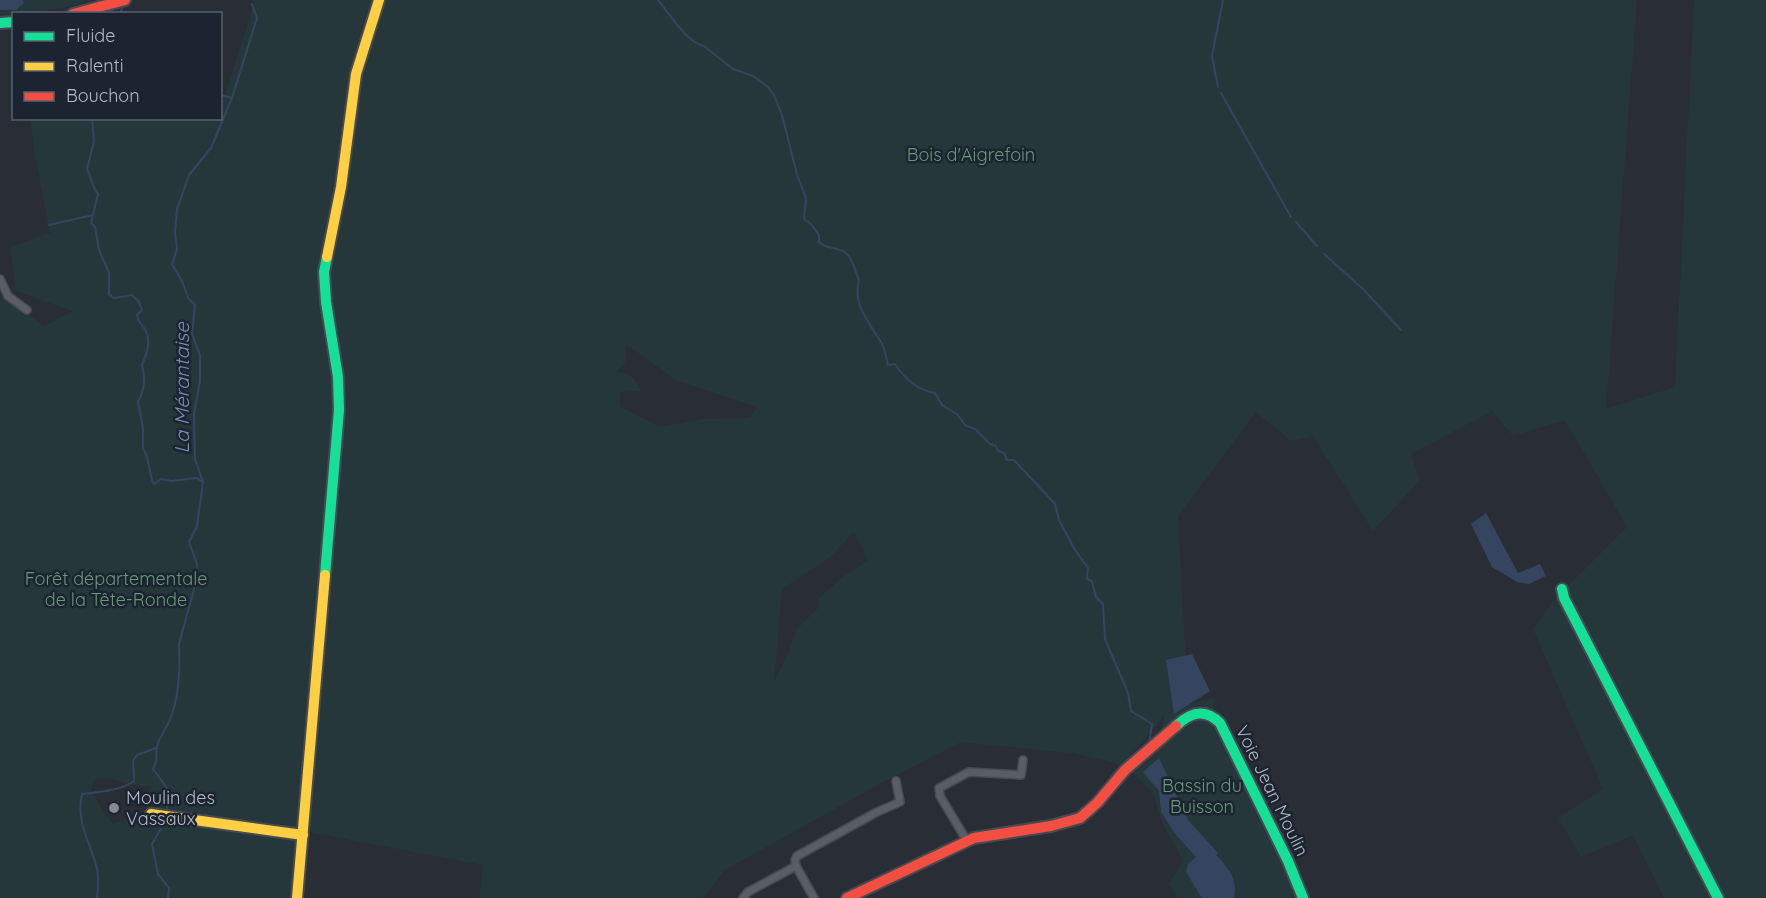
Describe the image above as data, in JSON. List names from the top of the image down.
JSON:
{
  "streets": {
    "street": ["Voie Jean Moulin"]
  },
  "water": ["La Mérantaise"],
  "parks": ["Bois d'Aigrefoin", "Forêt départementale de la Tête-Ronde", "Bassin du Buisson"],
  "places": ["Moulin des Vassaux"],
  "legend": ["Fluide", "Ralenti", "Bouchon"]
}
